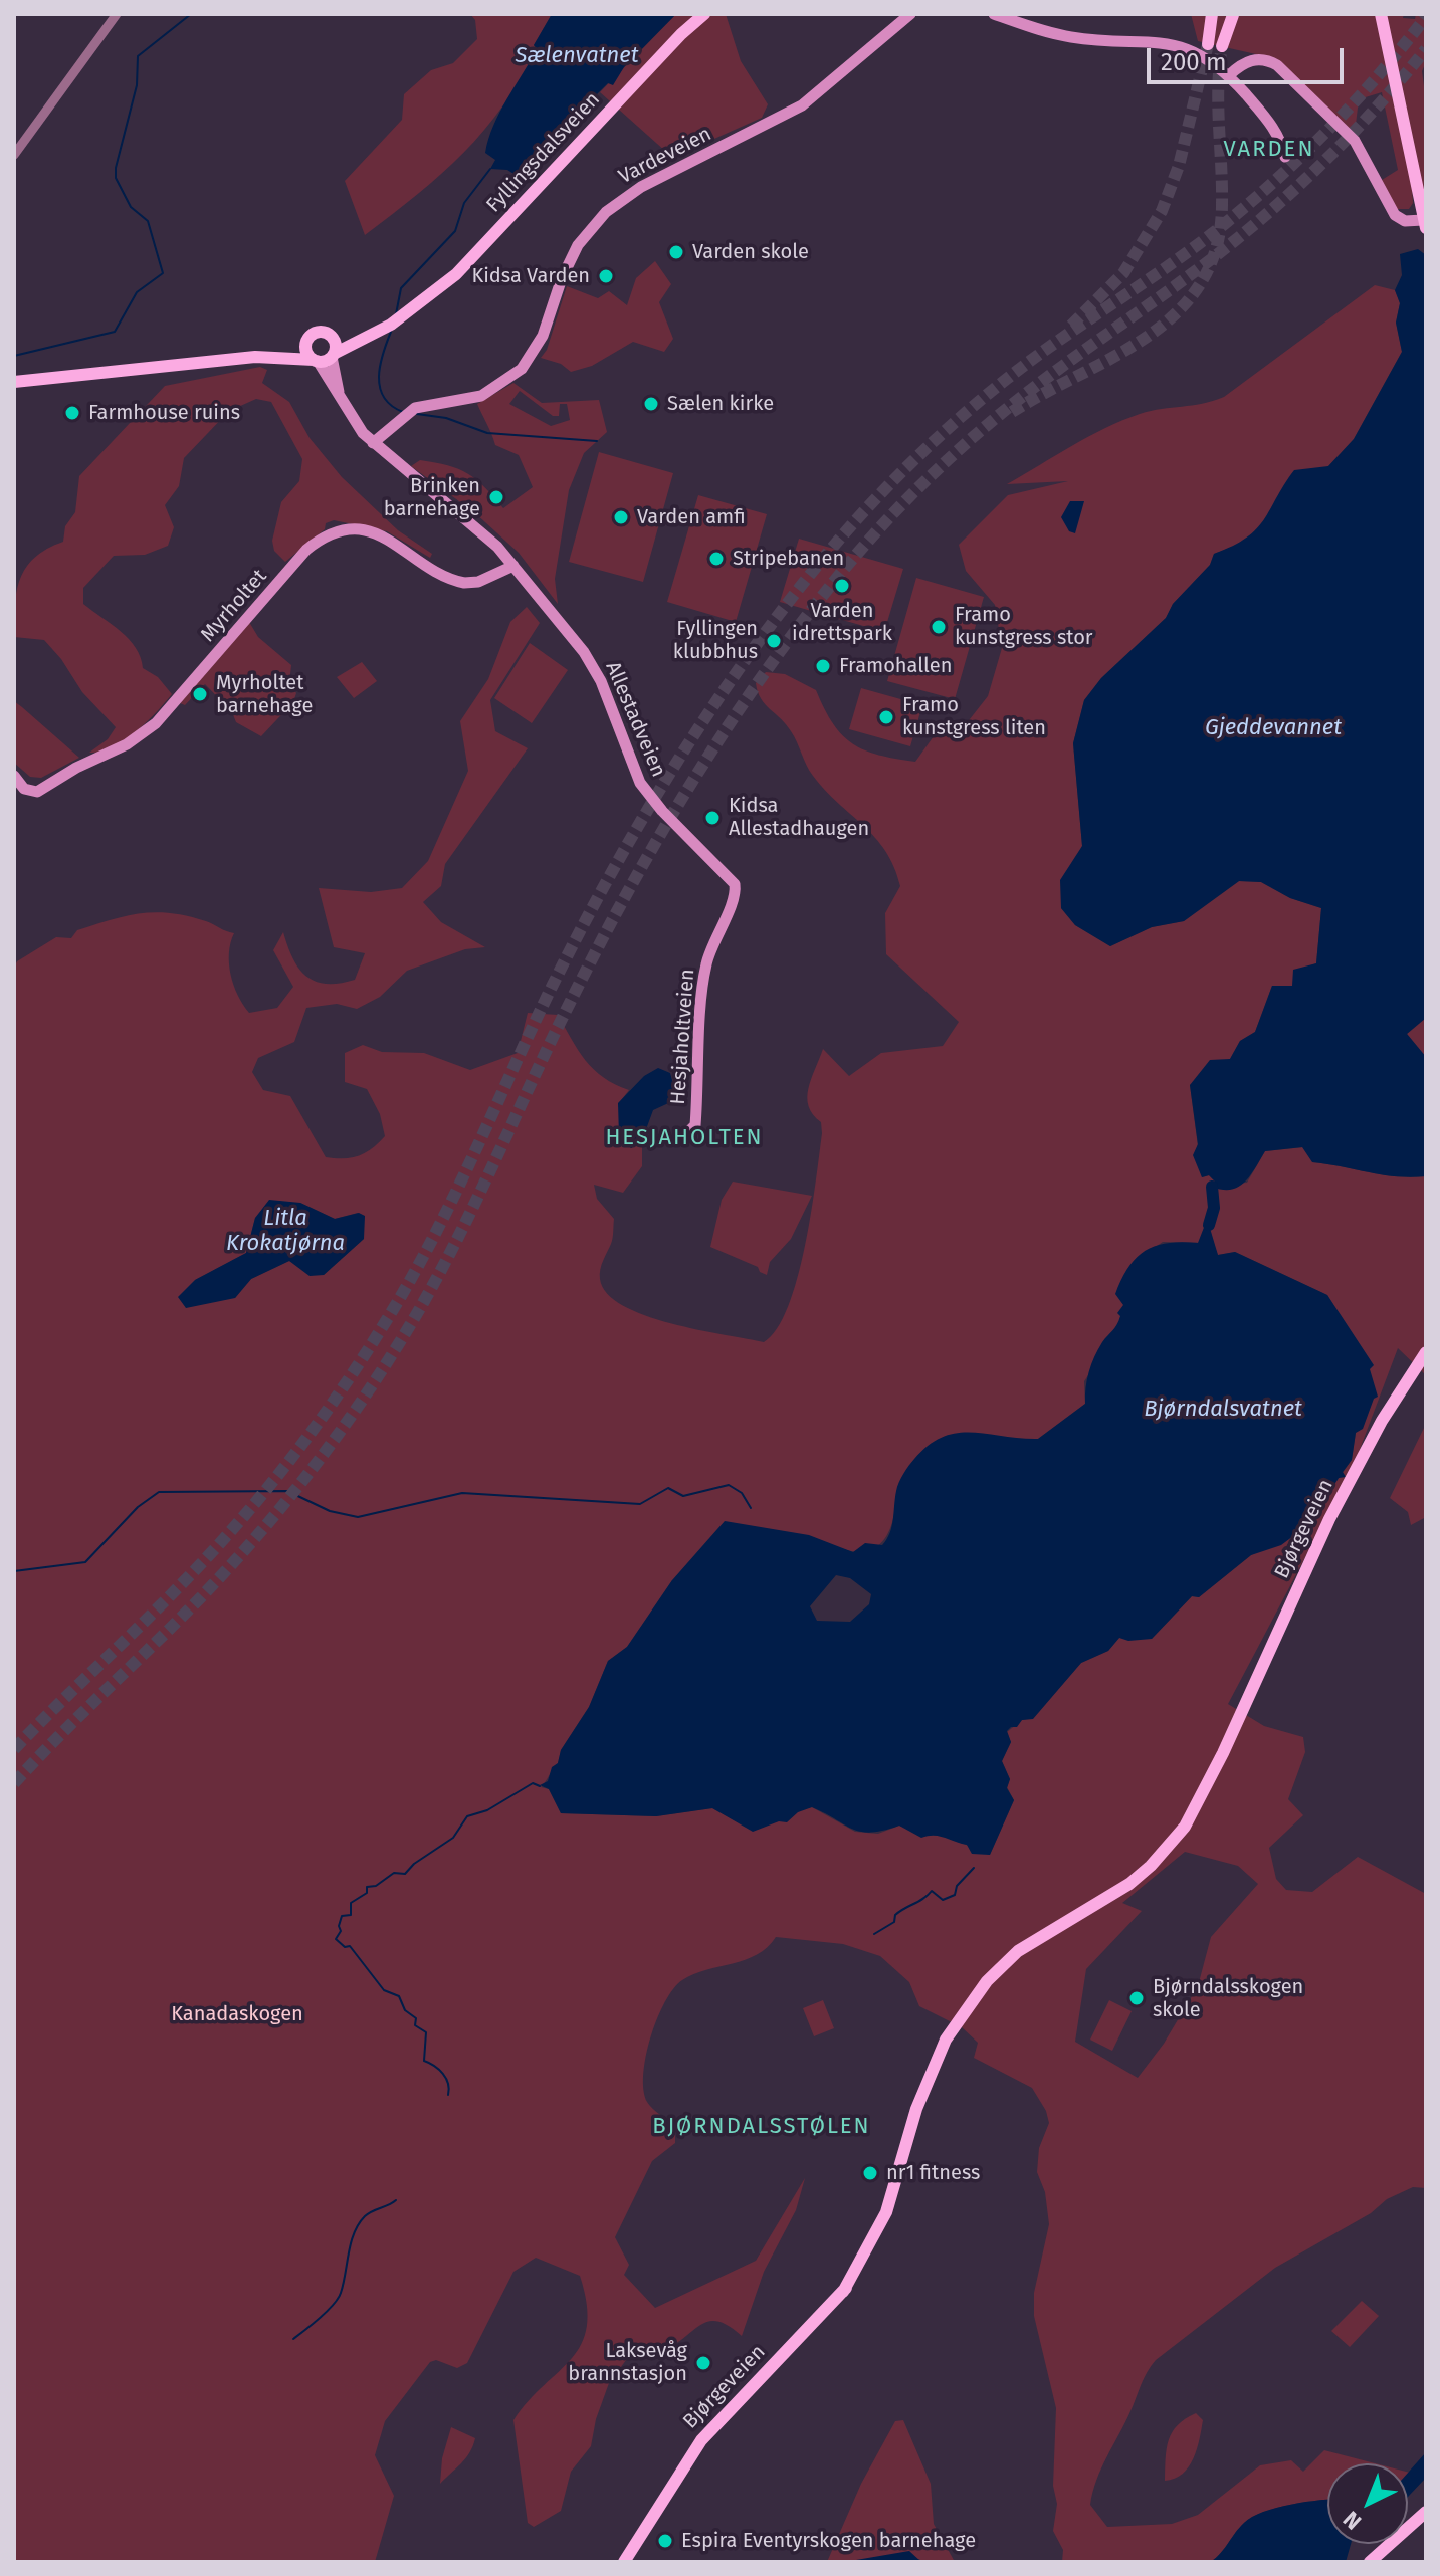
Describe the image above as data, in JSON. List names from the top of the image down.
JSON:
{
  "streets": {
    "main road": [
      "Fyllingsdalsveien",
      "Vardeveien",
      "Myrholtet",
      "Allestadveien",
      "Hesjaholtveien",
      "Bjørgeveien"
    ]
  },
  "crossings": [
    ["Allestadveien", "Hesjaholtveien"]
  ],
  "districts": ["VARDEN", "HESJAHOLTEN", "BJØRNDALSSTØLEN"],
  "water": [
    "Sælenvatnet",
    "Gjeddevannet",
    "Litla Krokatjørna",
    "Bjørndalsvatnet"
  ],
  "parks": ["Kanadaskogen"],
  "places": [
    "Varden skole",
    "Kidsa Varden",
    "Sælen kirke",
    "Farmhouse ruins",
    "Brinken barnehage",
    "Varden amfi",
    "Stripebanen",
    "Varden idrettspark",
    "Framo kunstgress stor",
    "Fyllingen klubbhus",
    "Framohallen",
    "Myrholtet barnehage",
    "Framo kunstgress liten",
    "Kidsa Allestadhaugen",
    "Bjørndalsskogen skole",
    "nr1 fitness",
    "Laksevåg brannstasjon",
    "Espira Eventyrskogen barnehage"
  ],
  "scale_bar": "200 m",
  "north": "bottom left"
}
